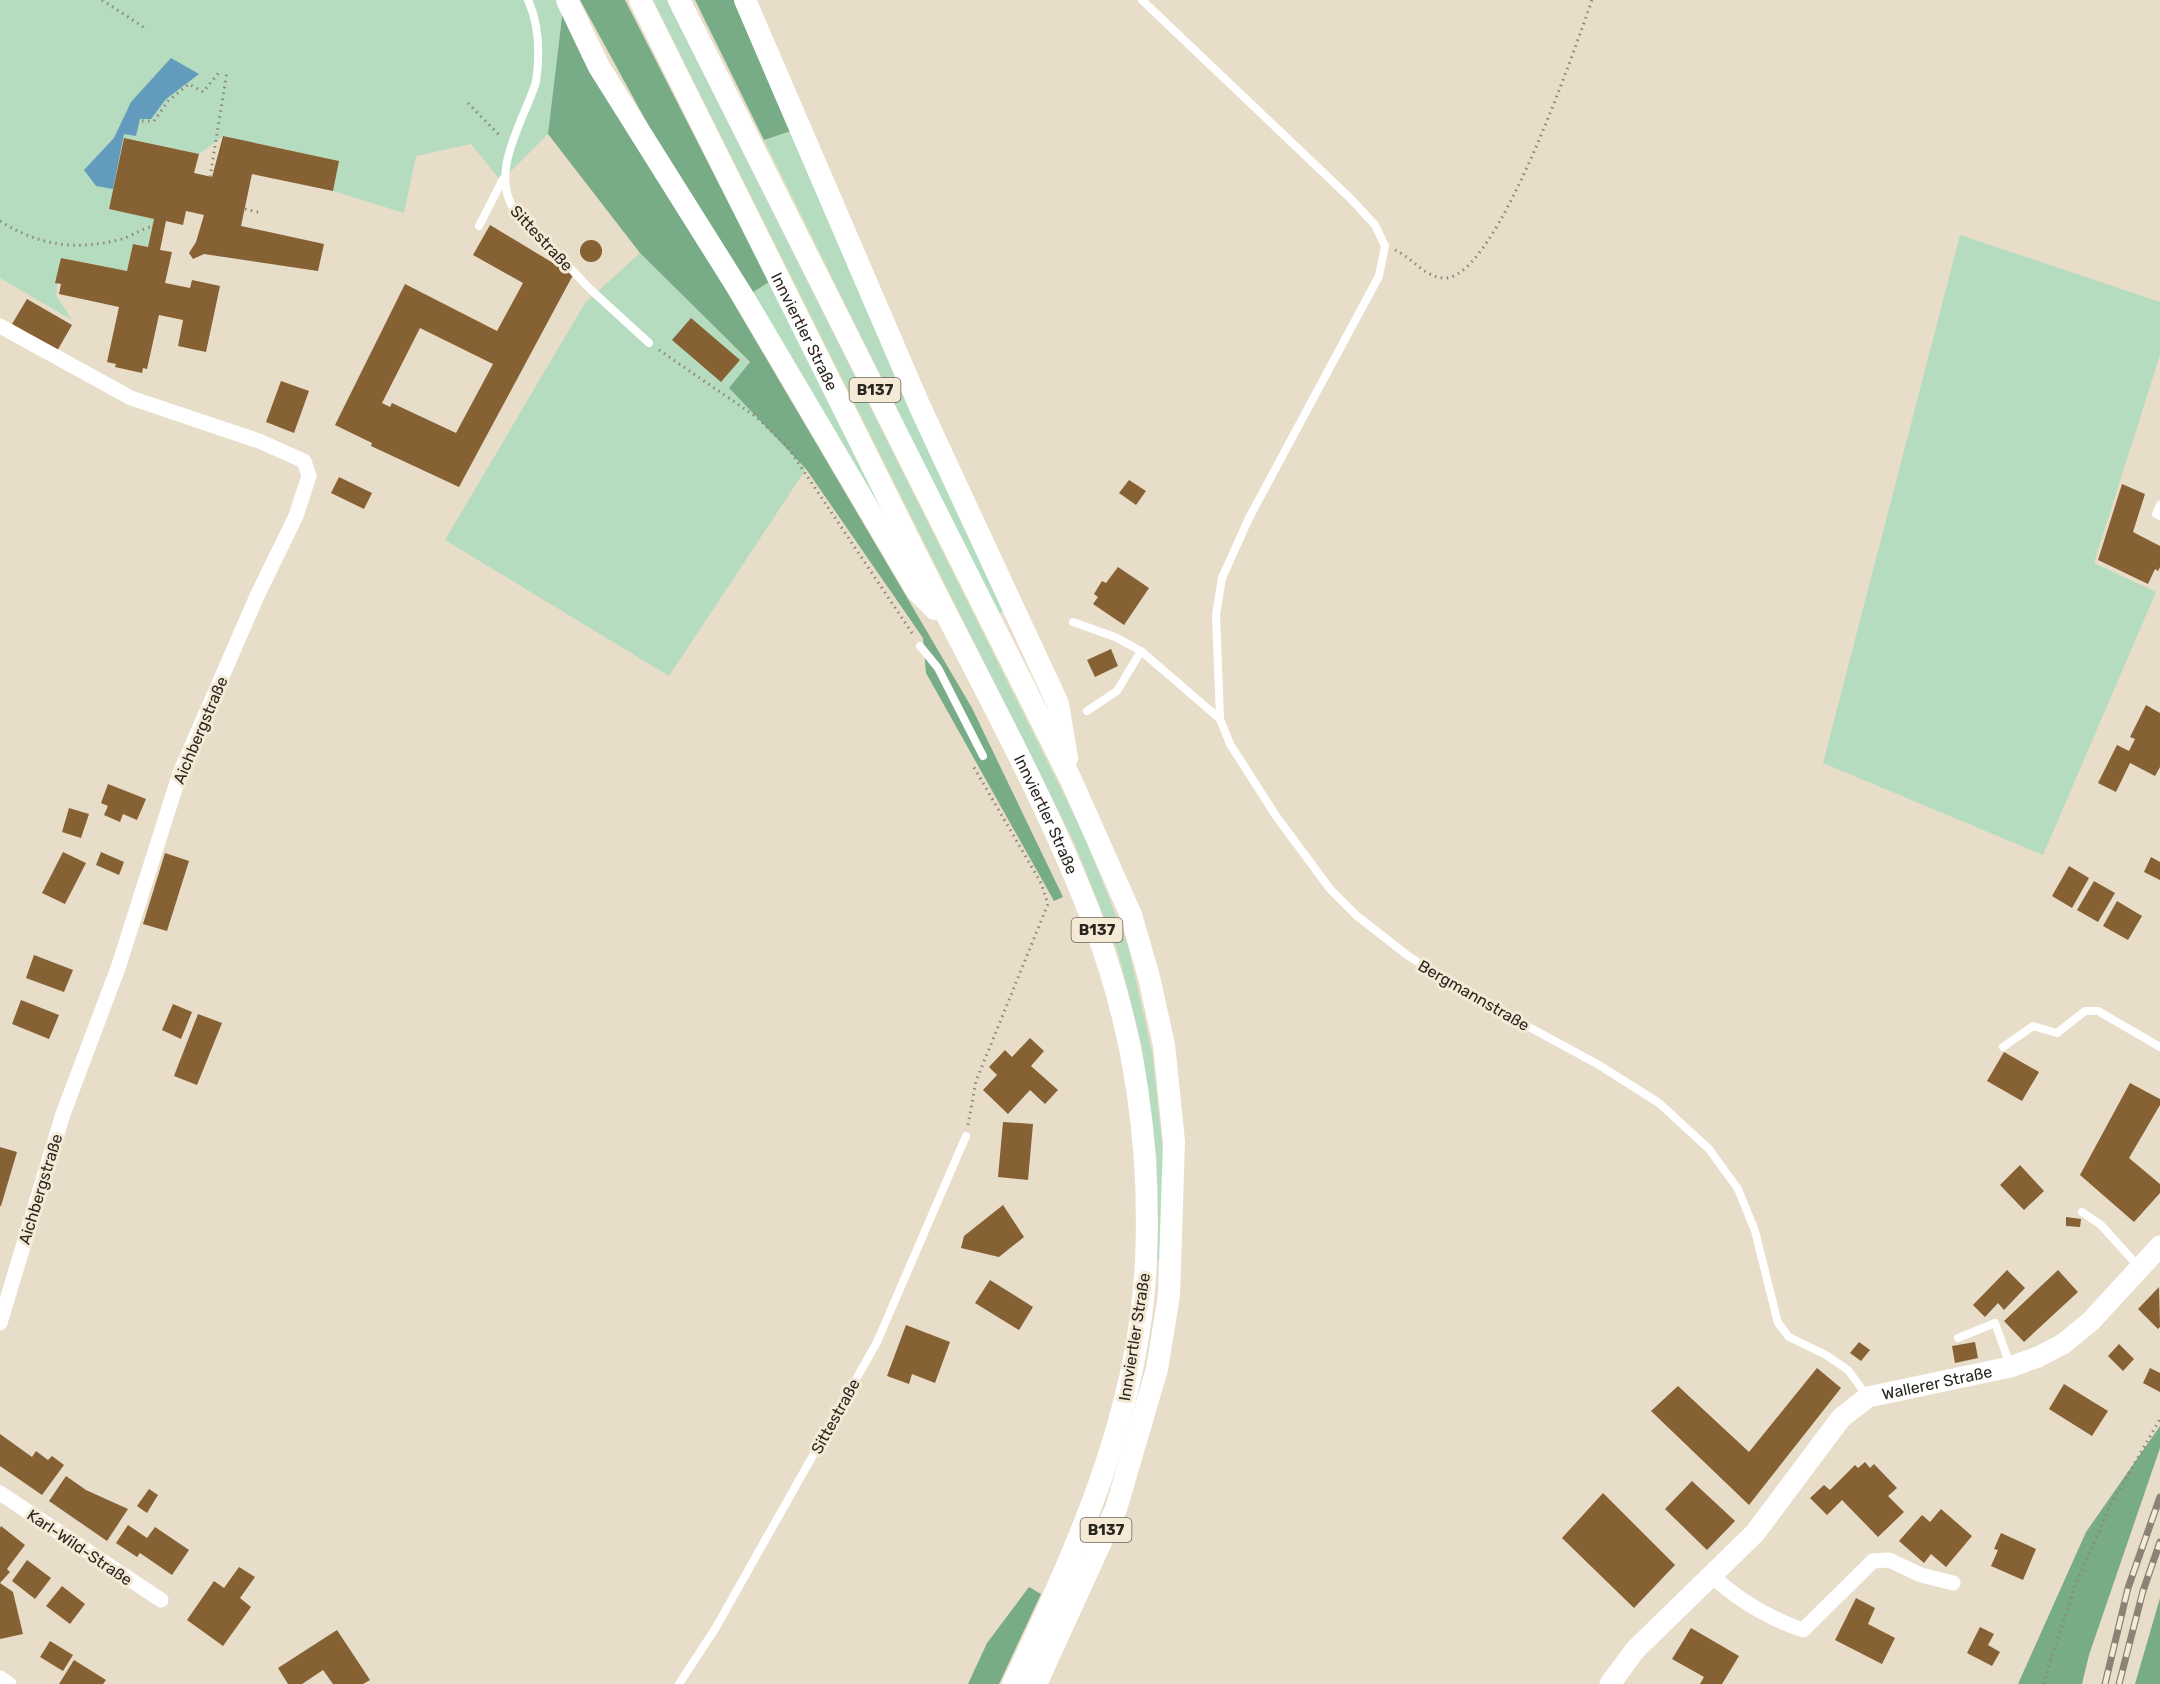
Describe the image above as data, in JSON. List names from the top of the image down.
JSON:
{
  "streets": {
    "main road": ["Innviertler Straße", "B137"],
    "street": ["Aichbergstraße", "Wallerer Straße", "Karl-Wild-Straße"],
    "lane": ["Sittestraße", "Bergmannstraße"]
  },
  "crossings": [
    ["Bergmannstraße", "Wallerer Straße"]
  ]
}
